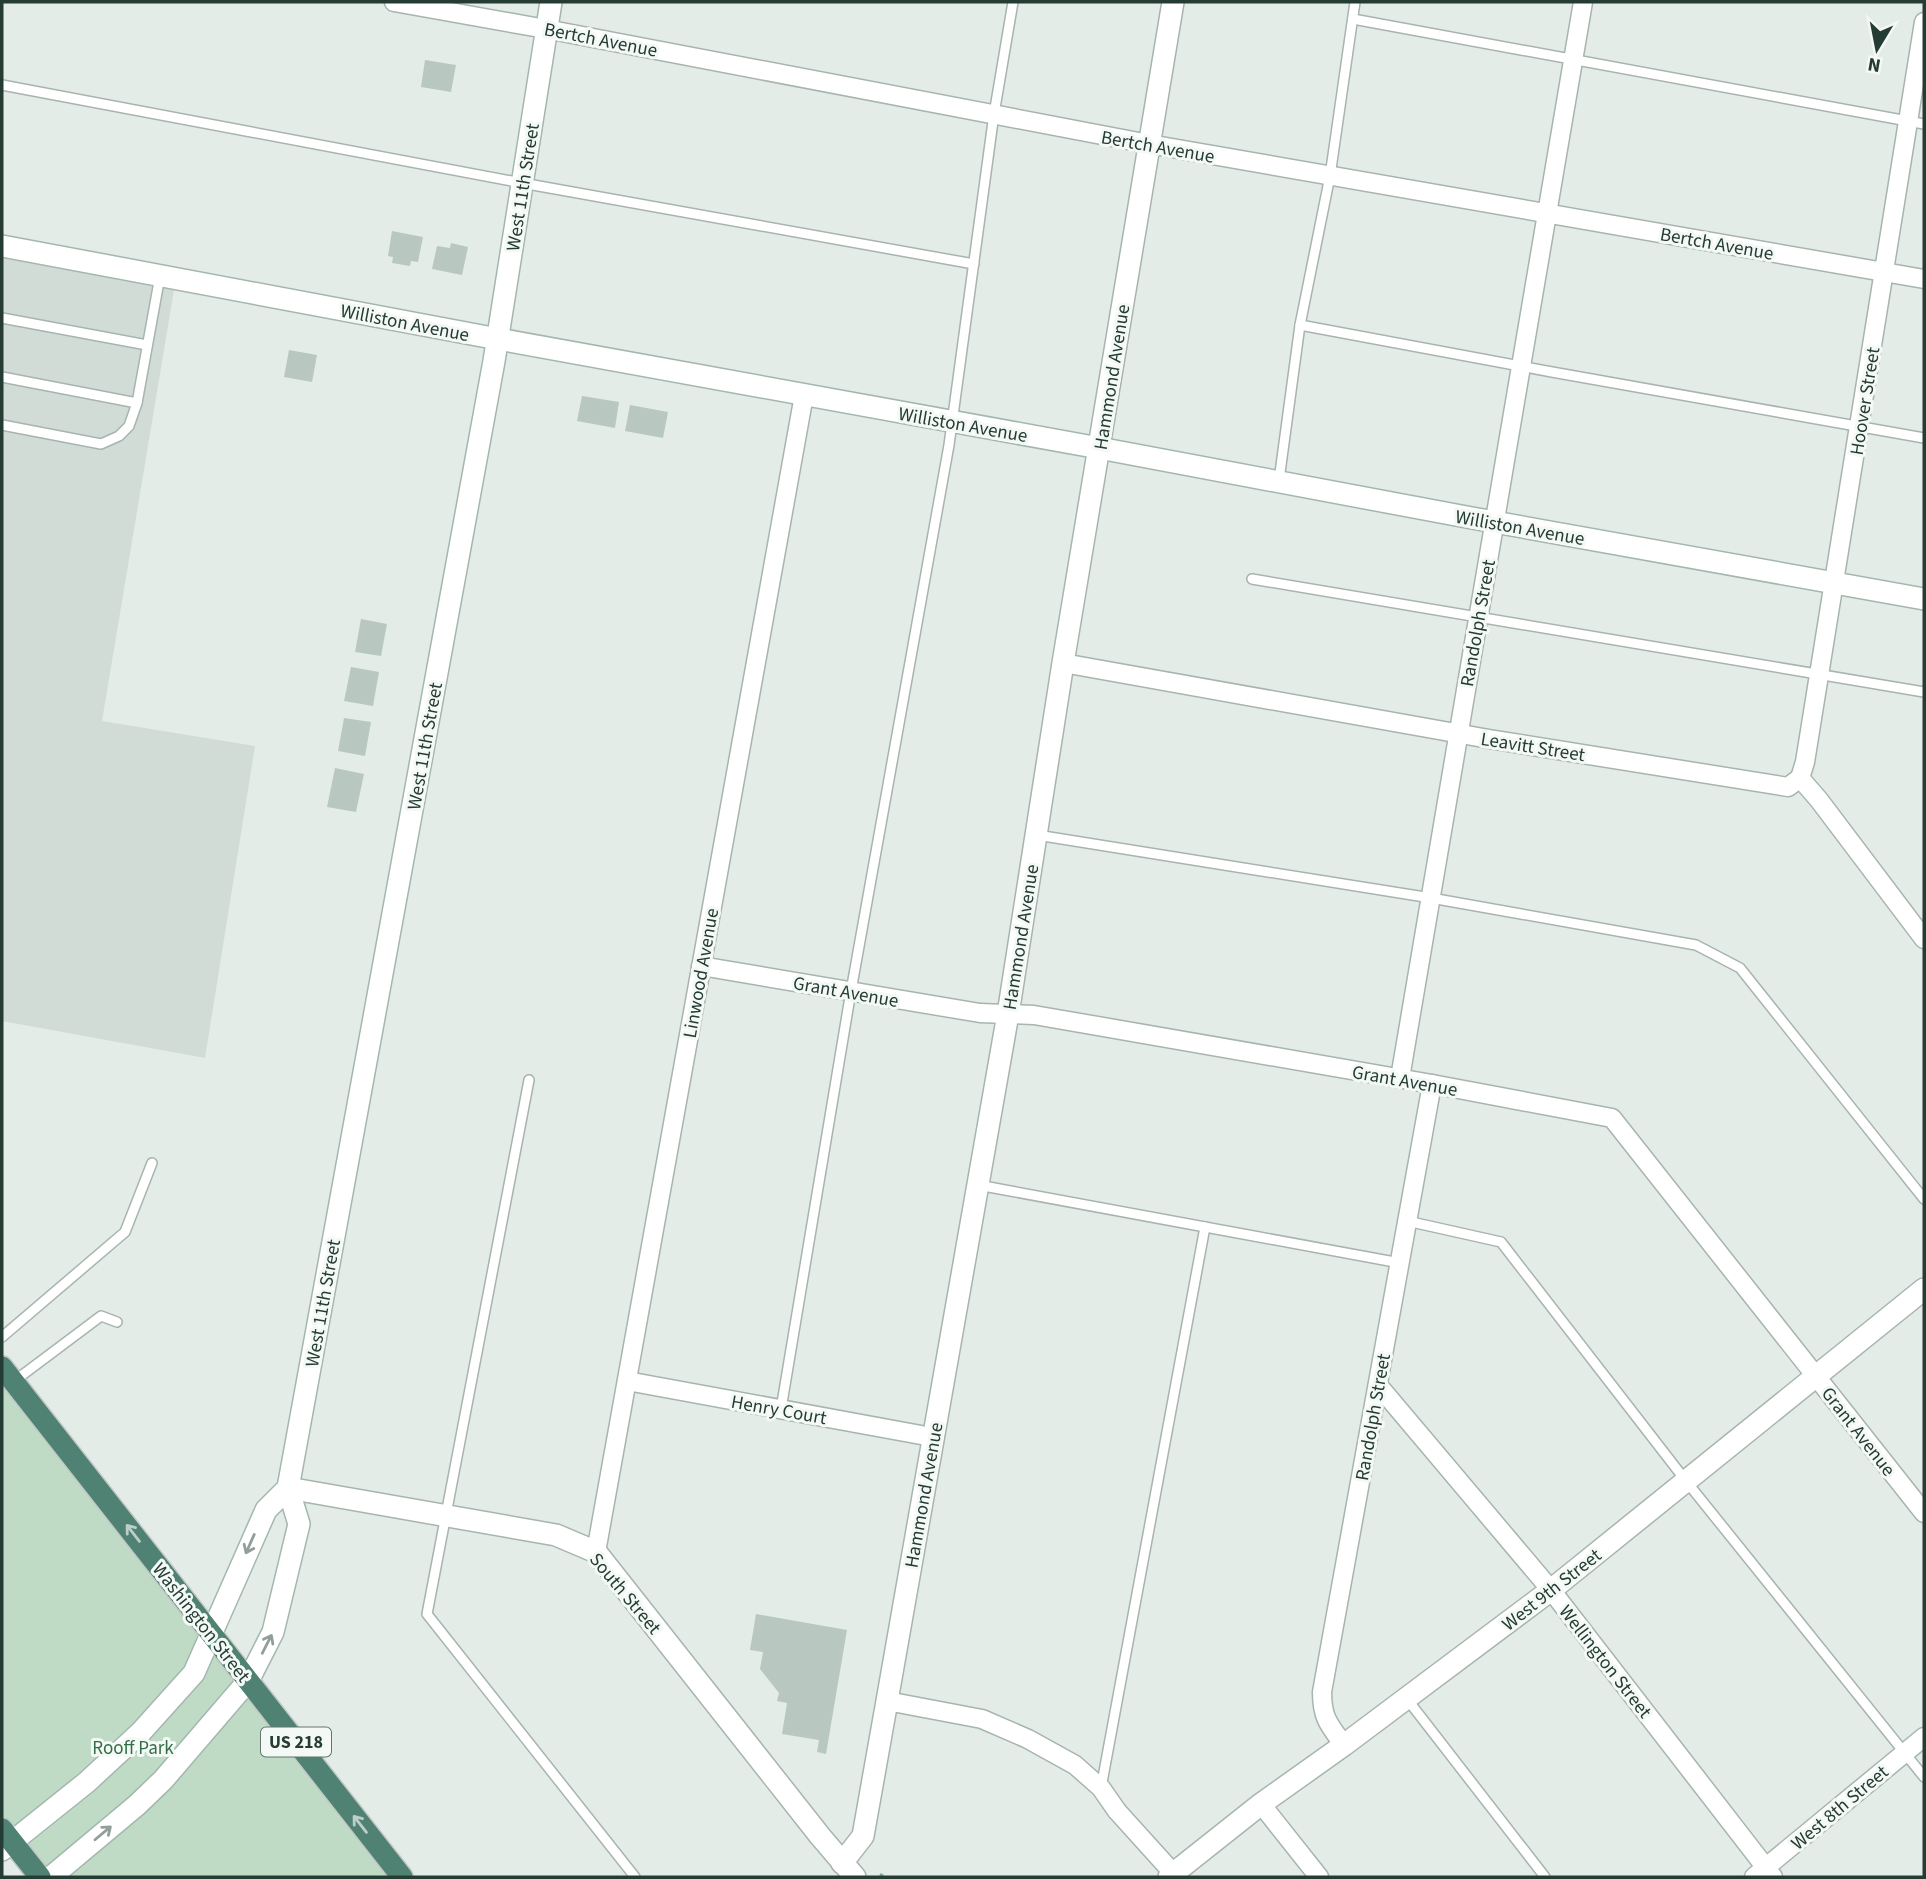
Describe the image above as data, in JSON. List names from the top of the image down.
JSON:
{
  "streets": {
    "highway": ["Washington Street", "US 218"],
    "main road": [
      "West 11th Street",
      "Williston Avenue",
      "Hammond Avenue",
      "West 9th Street",
      "South Street"
    ],
    "street": [
      "Bertch Avenue",
      "Hoover Street",
      "Randolph Street",
      "Leavitt Street",
      "Linwood Avenue",
      "Grant Avenue",
      "Henry Court",
      "Wellington Street",
      "West 8th Street"
    ]
  },
  "crossings": [
    ["Bertch Avenue", "West 11th Street"],
    ["Bertch Avenue", "Hammond Avenue"],
    ["Bertch Avenue", "Hoover Street"],
    ["Bertch Avenue", "Randolph Street"],
    ["West 11th Street", "Williston Avenue"],
    ["West 11th Street", "South Street"],
    ["West 11th Street", "Washington Street"],
    ["Williston Avenue", "Hammond Avenue"],
    ["Williston Avenue", "Hoover Street"],
    ["Williston Avenue", "Randolph Street"],
    ["Williston Avenue", "Linwood Avenue"],
    ["Hammond Avenue", "Leavitt Street"],
    ["Hammond Avenue", "Grant Avenue"],
    ["Hammond Avenue", "Henry Court"],
    ["Hammond Avenue", "South Street"],
    ["Hoover Street", "Leavitt Street"],
    ["Randolph Street", "Leavitt Street"],
    ["Randolph Street", "Grant Avenue"],
    ["Randolph Street", "West 9th Street"],
    ["Randolph Street", "Wellington Street"],
    ["Linwood Avenue", "Grant Avenue"],
    ["Linwood Avenue", "Henry Court"],
    ["Linwood Avenue", "South Street"],
    ["Grant Avenue", "West 9th Street"],
    ["West 9th Street", "Wellington Street"],
    ["Wellington Street", "West 8th Street"]
  ],
  "one_way": ["Washington Street"],
  "parks": ["Rooff Park"],
  "north": "bottom"
}
